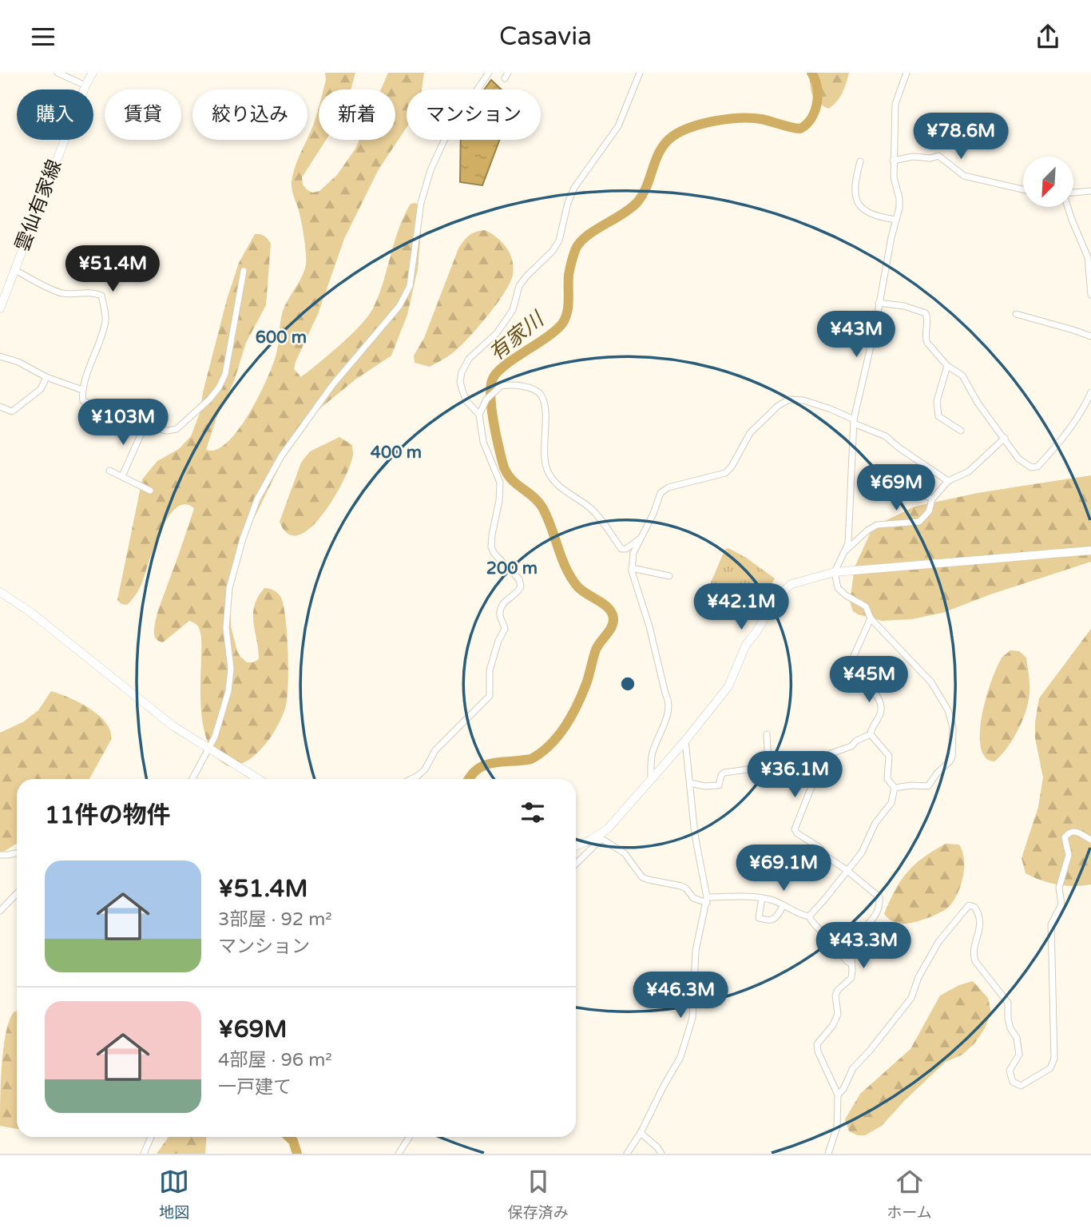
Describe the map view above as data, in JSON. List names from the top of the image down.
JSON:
{
  "streets": {
    "street": ["雲仙有家線"]
  },
  "water": ["有家川"],
  "north": "bottom left",
  "page": {
    "header": "Casavia",
    "chip": [
      "購入",
      "賃貸",
      "絞り込み",
      "新着",
      "マンション"
    ],
    "price": [
      "¥78.6M",
      "¥51.4M",
      "¥43M",
      "¥103M",
      "¥69M",
      "¥42.1M",
      "¥45M",
      "¥36.1M",
      "¥69.1M",
      "¥43.3M",
      "¥46.3M"
    ],
    "heading": "11件の物件",
    "list": [
      {
        "name": "¥51.4M",
        "note": "3部屋 · 92 m² · マンション"
      },
      {
        "name": "¥69M",
        "note": "4部屋 · 96 m² · 一戸建て"
      }
    ],
    "tabs": ["地図", "保存済み", "ホーム"]
  },
  "rings": ["600 m", "400 m", "200 m"]
}
